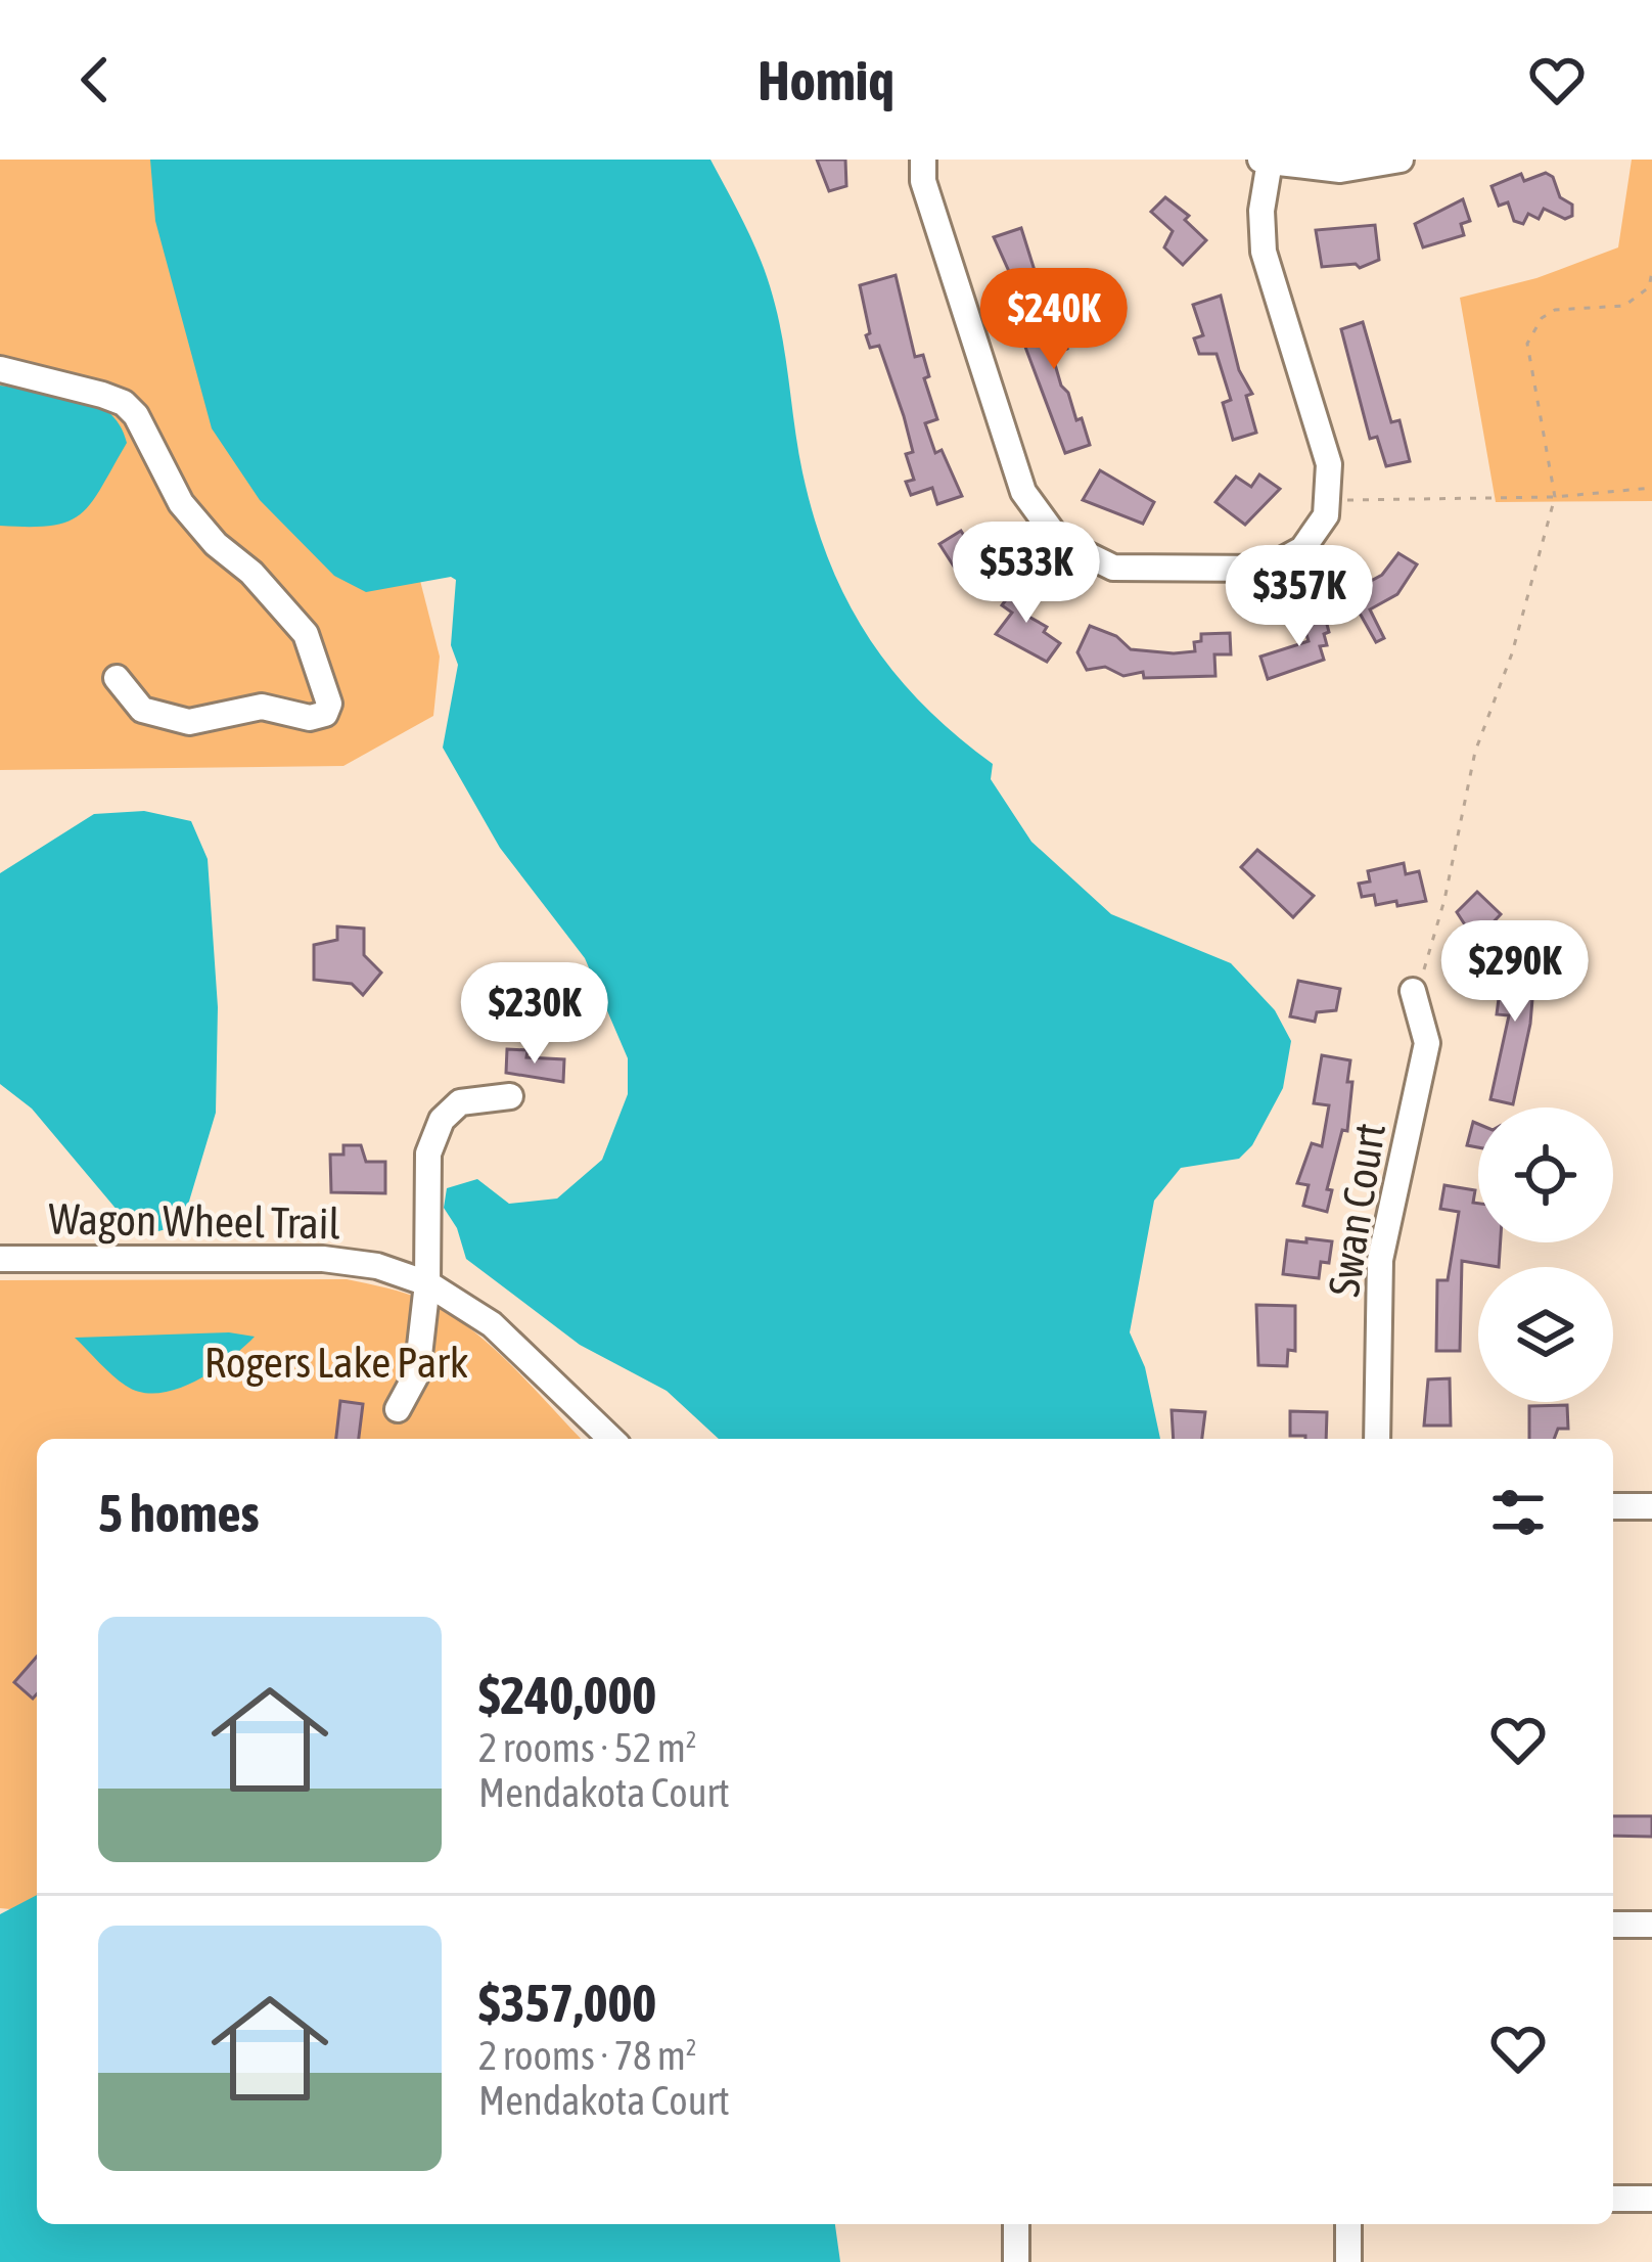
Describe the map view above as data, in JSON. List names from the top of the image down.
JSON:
{
  "streets": {
    "street": ["Swan Court", "Wagon Wheel Trail"]
  },
  "parks": ["Rogers Lake Park"],
  "page": {
    "header": "Homiq",
    "price": [
      "$240K",
      "$533K",
      "$357K",
      "$290K",
      "$230K"
    ],
    "heading": "5 homes",
    "list": [
      {
        "name": "$240,000",
        "note": "2 rooms · 52 m² · Mendakota Court"
      },
      {
        "name": "$357,000",
        "note": "2 rooms · 78 m² · Mendakota Court"
      }
    ]
  }
}
